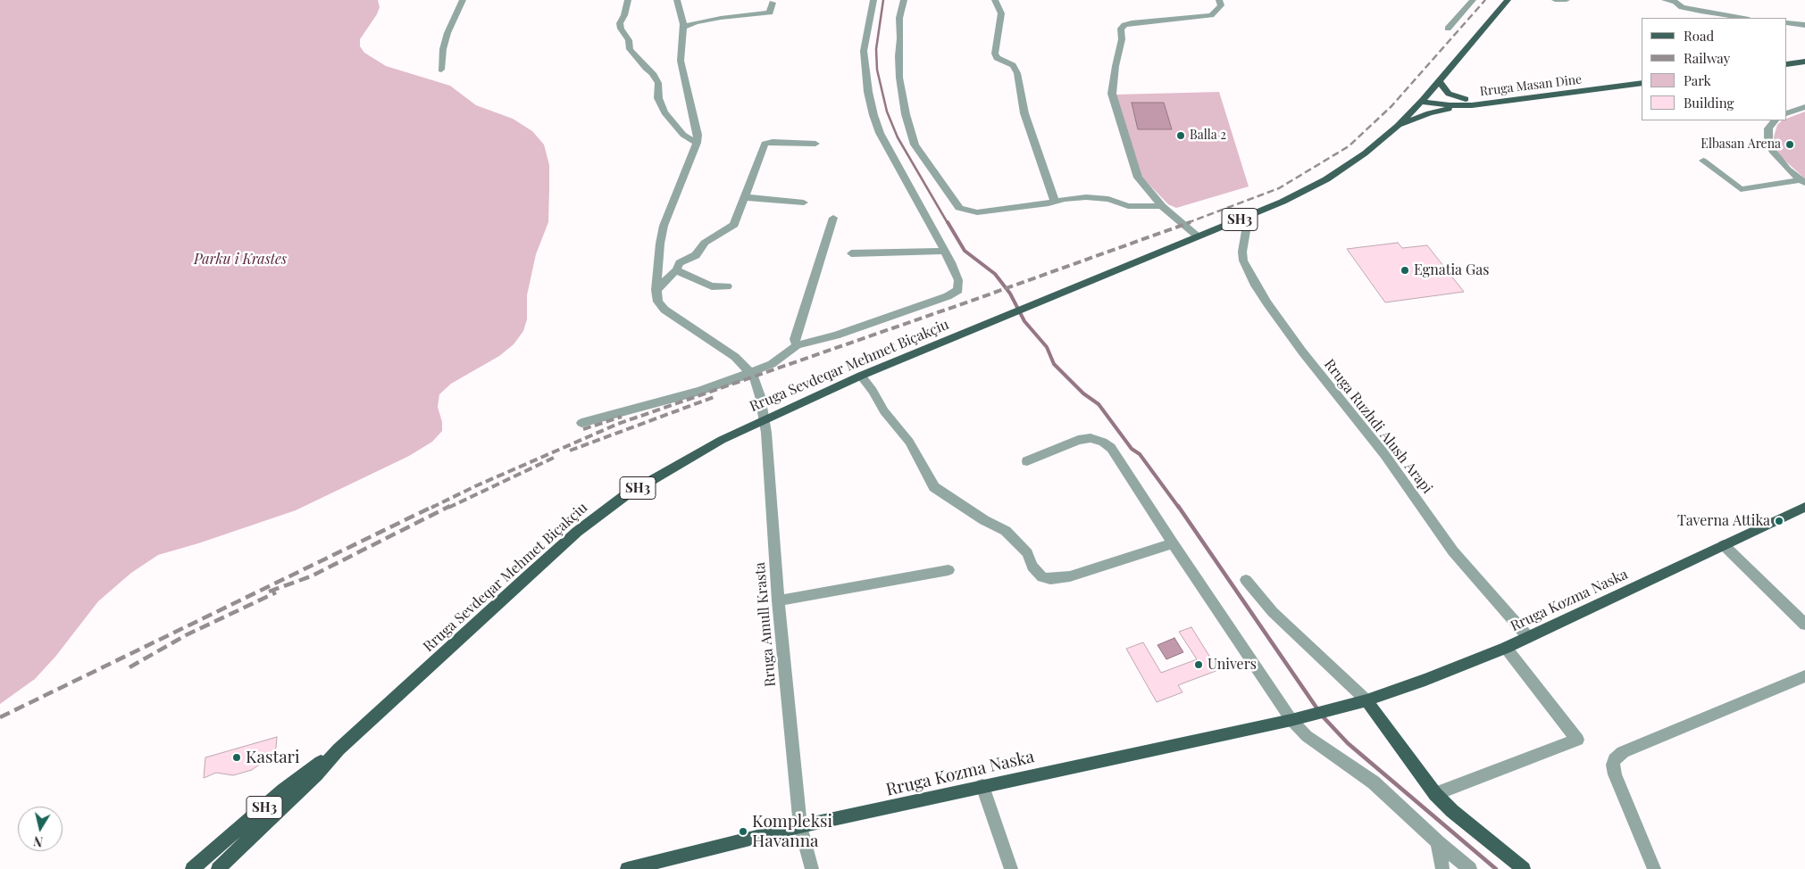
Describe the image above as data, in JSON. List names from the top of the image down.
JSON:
{
  "streets": {
    "main road": [
      "Rruga Masan Dine",
      "SH3",
      "Rruga Sevdeqar Mehmet Biçakçiu",
      "Rruga Kozma Naska"
    ],
    "street": ["Rruga Ruzhdi Alush Arapi", "Rruga Amull Krasta"]
  },
  "crossings": [
    ["Rruga Masan Dine", "SH3"],
    ["Rruga Masan Dine", "Rruga Sevdeqar Mehmet Biçakçiu"],
    ["SH3", "Rruga Sevdeqar Mehmet Biçakçiu"],
    ["Rruga Sevdeqar Mehmet Biçakçiu", "Rruga Ruzhdi Alush Arapi"],
    ["Rruga Sevdeqar Mehmet Biçakçiu", "Rruga Amull Krasta"],
    ["Rruga Ruzhdi Alush Arapi", "Rruga Kozma Naska"],
    ["Rruga Kozma Naska", "Rruga Amull Krasta"]
  ],
  "parks": ["Parku i Krastes"],
  "places": [
    "Balla 2",
    "Elbasan Arena",
    "Egnatia Gas",
    "Taverna Attika",
    "Univers",
    "Kastari",
    "Kompleksi Havanna"
  ],
  "legend": [
    "Road",
    "Railway",
    "Park",
    "Building"
  ],
  "north": "bottom"
}
